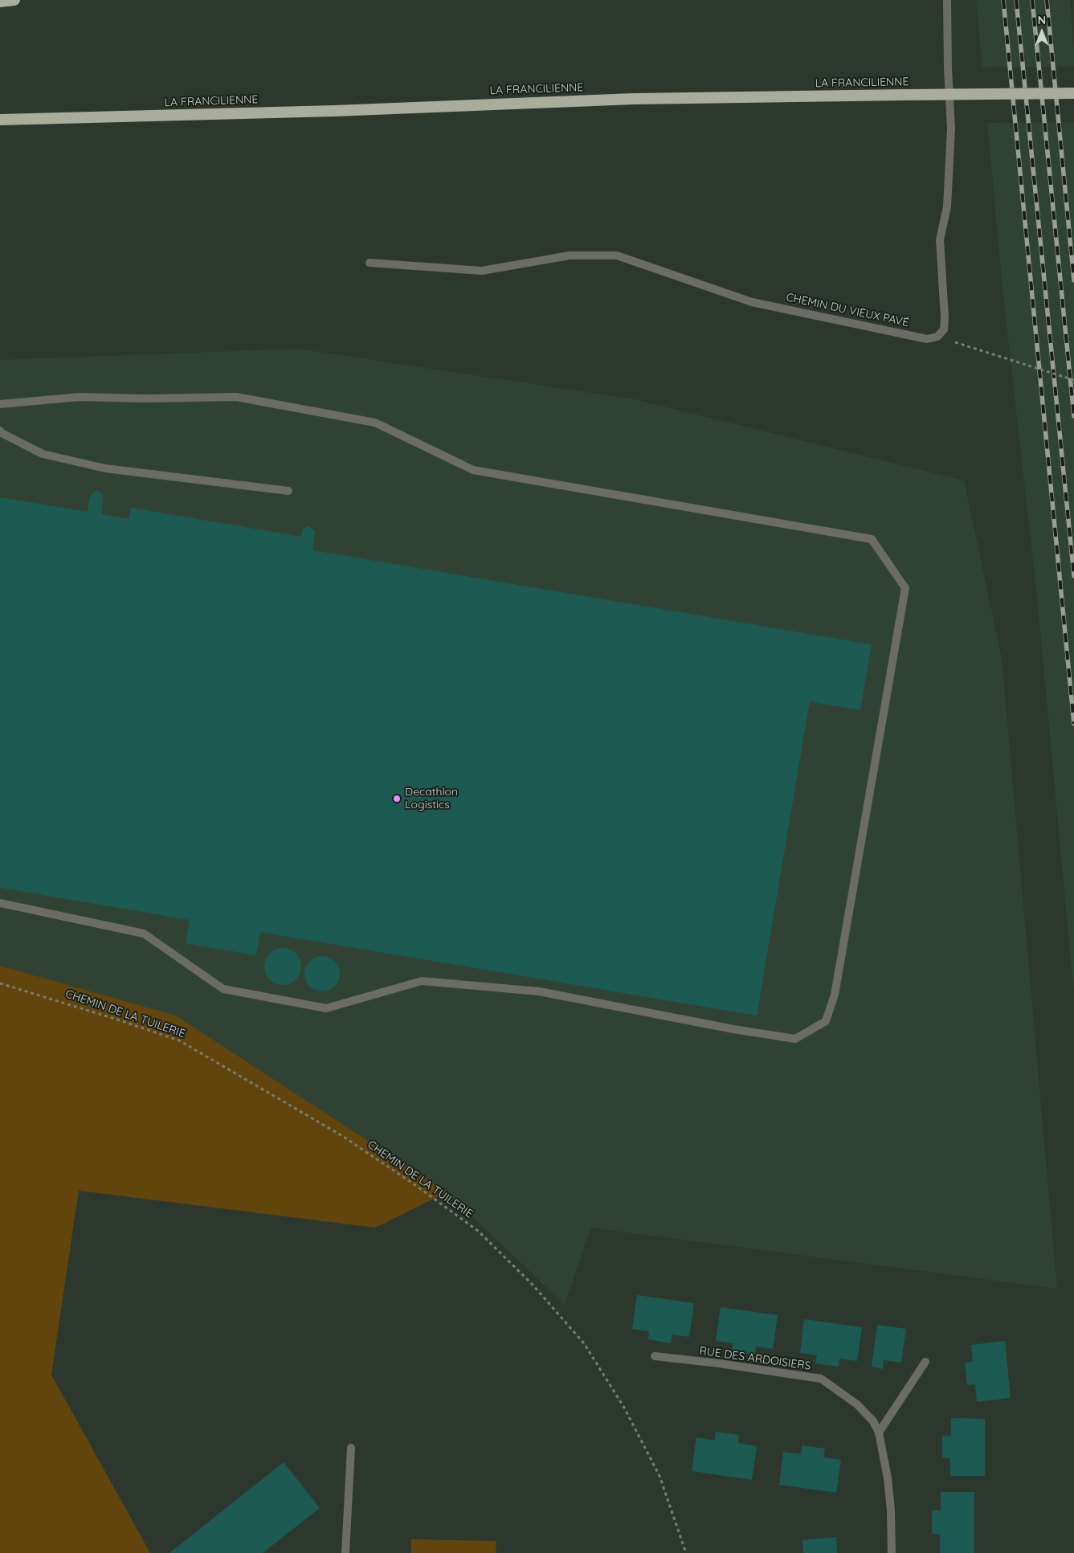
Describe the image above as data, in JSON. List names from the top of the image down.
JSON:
{
  "streets": {
    "highway": ["LA FRANCILIENNE"],
    "street": ["CHEMIN DU VIEUX PAVÉ", "RUE DES ARDOISIERS"],
    "path": ["CHEMIN DE LA TUILERIE"]
  },
  "places": ["Decathlon Logistics"],
  "north": "top"
}
